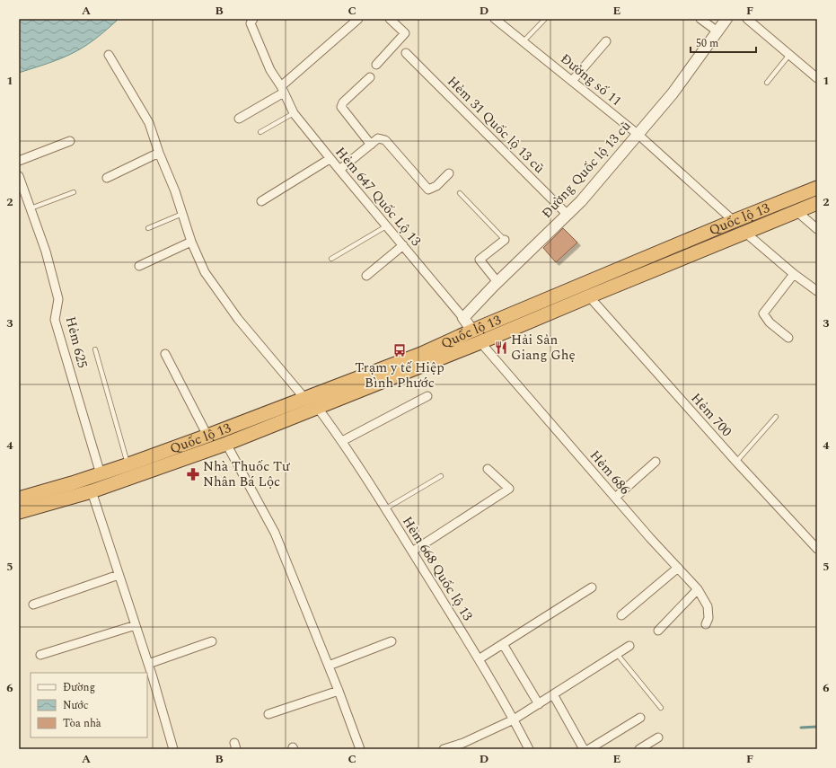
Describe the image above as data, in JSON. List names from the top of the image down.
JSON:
{
  "streets": {
    "highway": ["Quốc lộ 13"],
    "street": [
      "Đường số 11",
      "Hẻm 31 Quốc lộ 13 cũ",
      "Đường Quốc lộ 13 cũ",
      "Hẻm 647 Quốc Lộ 13",
      "Hẻm 625",
      "Hẻm 700",
      "Hẻm 686",
      "Hẻm 668 Quốc lộ 13"
    ]
  },
  "crossings": [
    ["Đường số 11", "Đường Quốc lộ 13 cũ"],
    ["Đường số 11", "Quốc lộ 13"],
    ["Hẻm 31 Quốc lộ 13 cũ", "Đường Quốc lộ 13 cũ"],
    ["Đường Quốc lộ 13 cũ", "Hẻm 647 Quốc Lộ 13"],
    ["Quốc lộ 13", "Hẻm 625"],
    ["Quốc lộ 13", "Hẻm 700"],
    ["Quốc lộ 13", "Hẻm 686"],
    ["Quốc lộ 13", "Hẻm 668 Quốc lộ 13"]
  ],
  "places": {
    "restaurant": ["Hải Sản Giang Ghẹ"],
    "bus stop": ["Trạm y tế Hiệp Bình Phước"],
    "pharmacy": ["Nhà Thuốc Tư Nhân Bá Lộc"]
  },
  "legend": ["Đường", "Nước", "Tòa nhà"],
  "scale_bar": "50 m",
  "grid": {
    "columns": [
      "A",
      "B",
      "C",
      "D",
      "E",
      "F"
    ],
    "rows": [
      "1",
      "2",
      "3",
      "4",
      "5",
      "6"
    ]
  }
}
